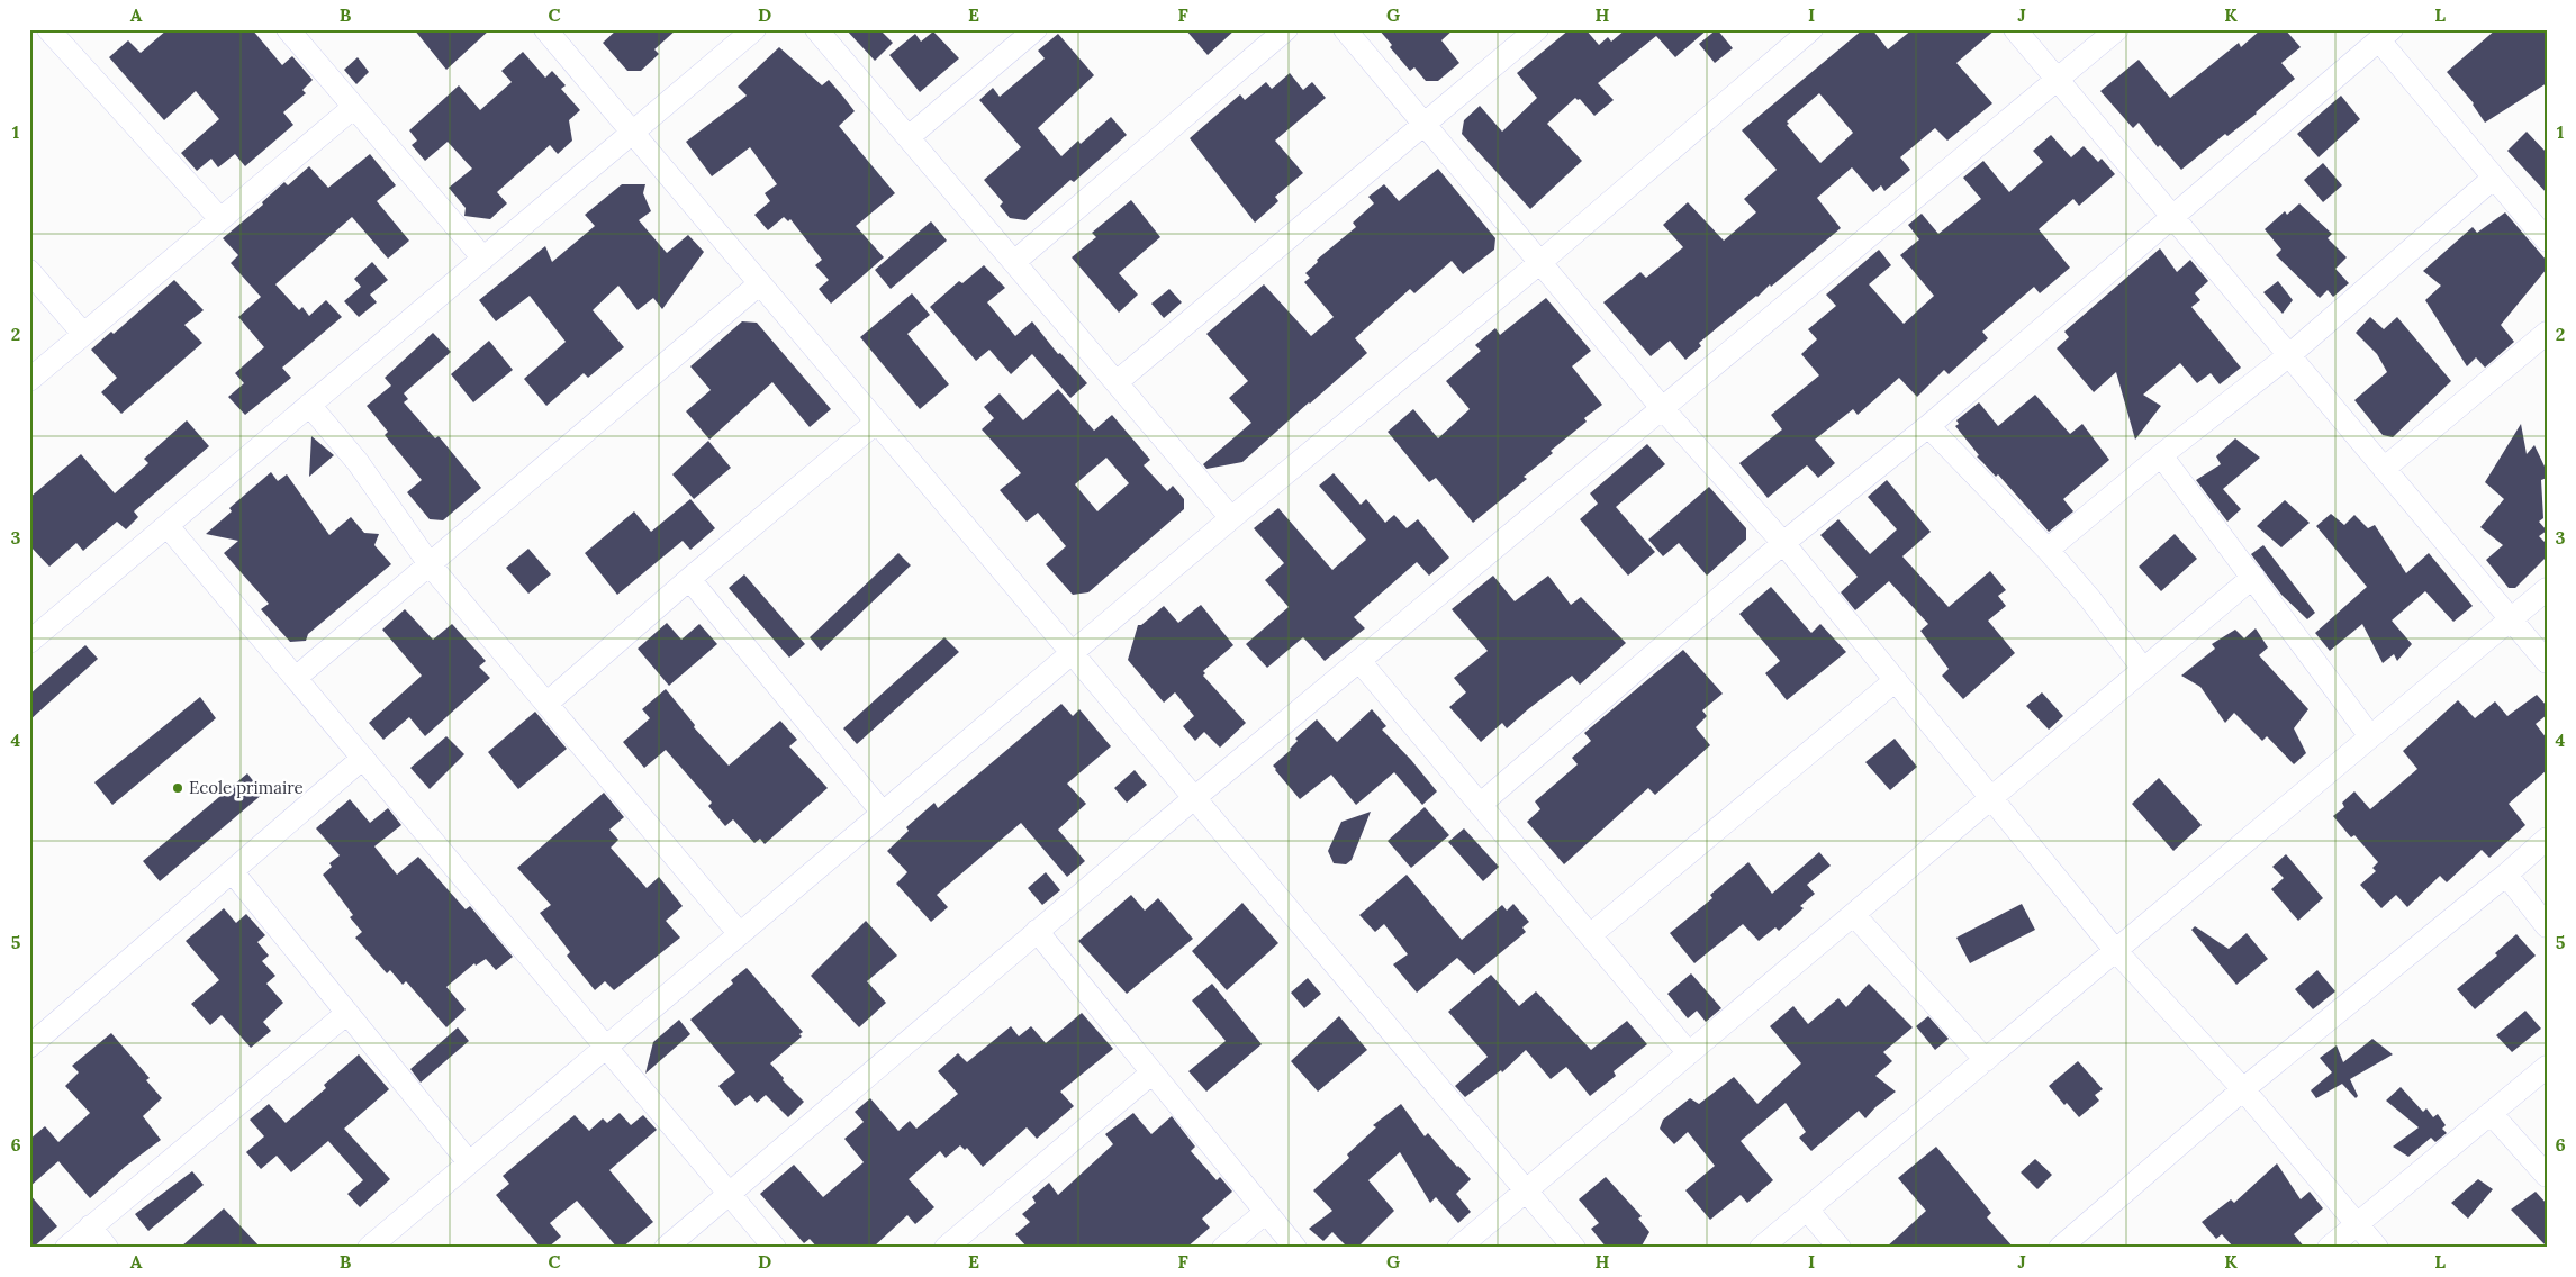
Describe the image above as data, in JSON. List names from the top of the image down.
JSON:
{
  "places": ["Ecole primaire"],
  "grid": {
    "columns": [
      "A",
      "B",
      "C",
      "D",
      "E",
      "F",
      "G",
      "H",
      "I",
      "J",
      "K",
      "L"
    ],
    "rows": [
      "1",
      "2",
      "3",
      "4",
      "5",
      "6"
    ]
  }
}
